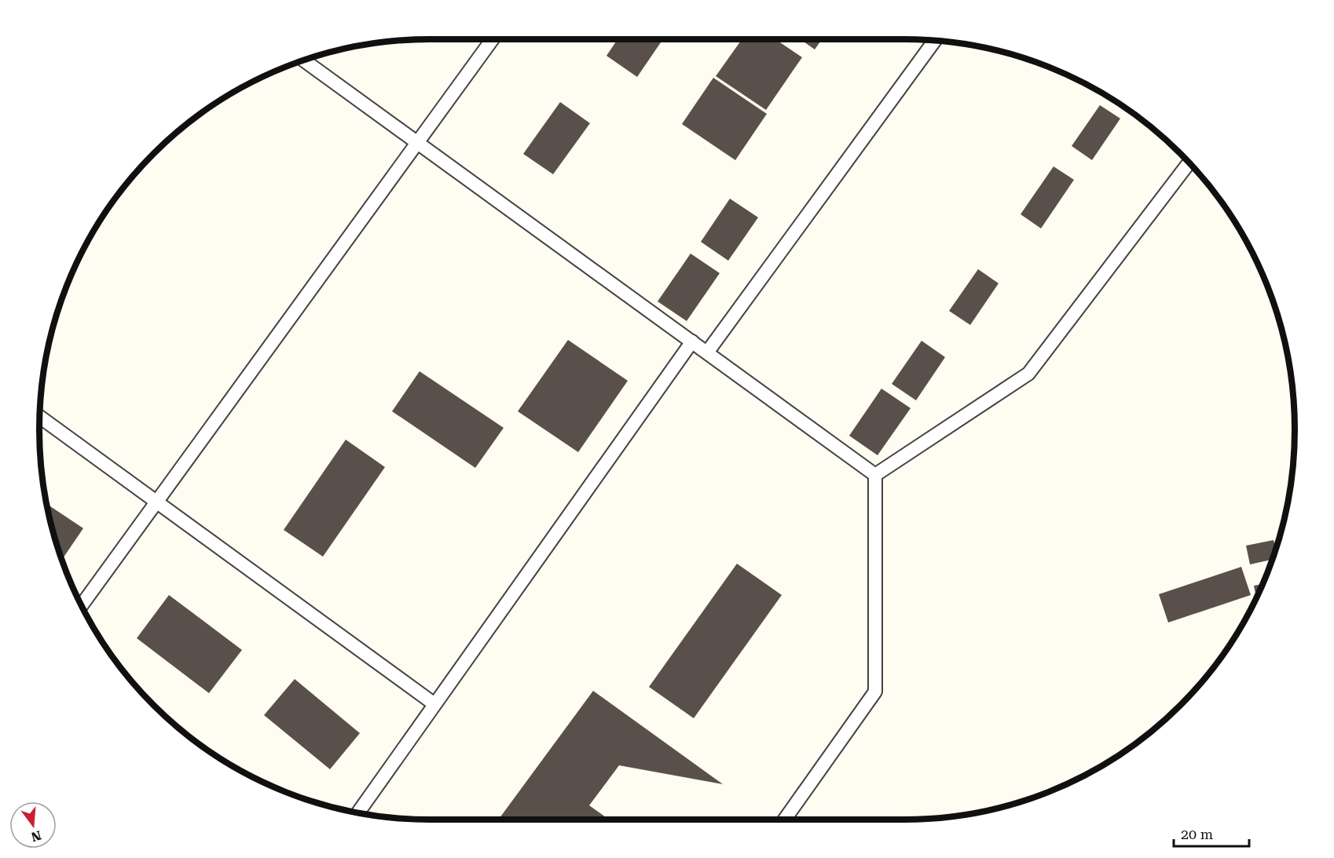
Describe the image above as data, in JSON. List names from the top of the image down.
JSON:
{
  "scale_bar": "20 m",
  "north": "bottom"
}
